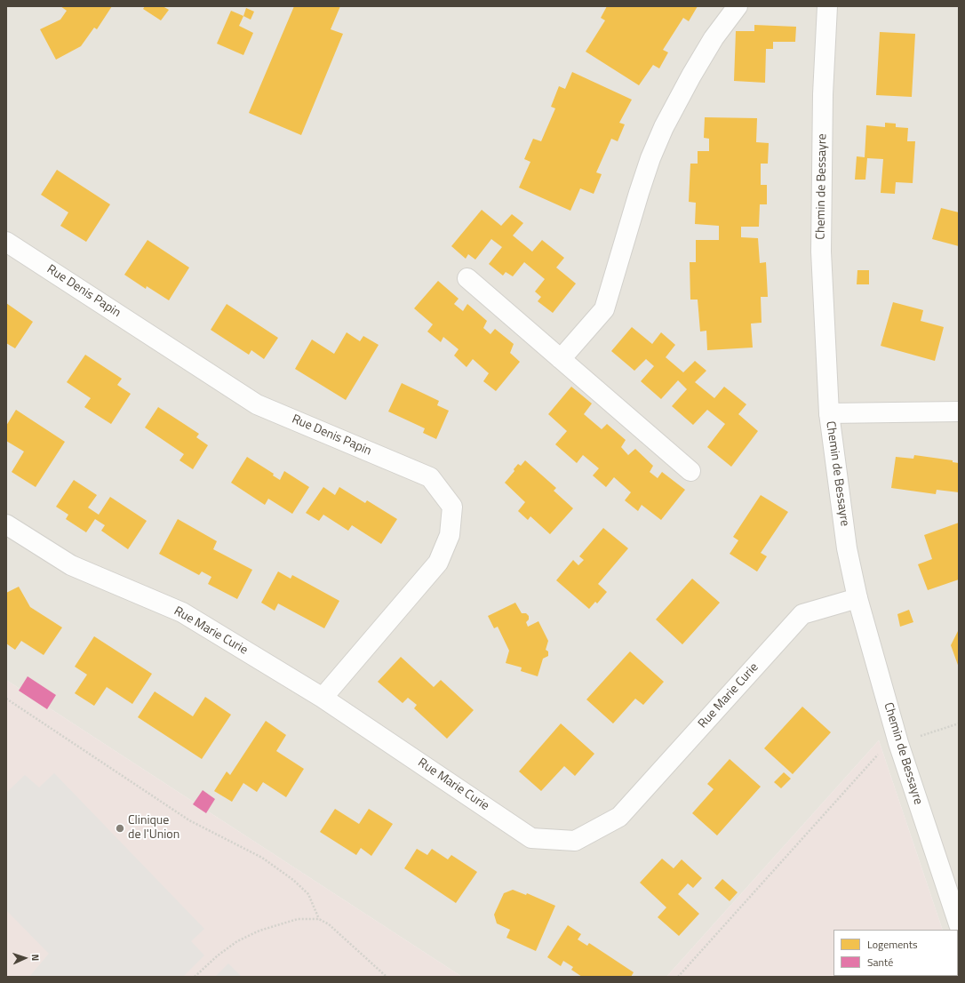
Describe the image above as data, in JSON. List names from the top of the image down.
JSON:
{
  "streets": {
    "street": ["Chemin de Bessayre", "Rue Denis Papin", "Rue Marie Curie"]
  },
  "crossings": [
    ["Chemin de Bessayre", "Rue Marie Curie"],
    ["Rue Denis Papin", "Rue Marie Curie"]
  ],
  "places": ["Clinique de l'Union"],
  "legend": ["Logements", "Santé"],
  "north": "right"
}
